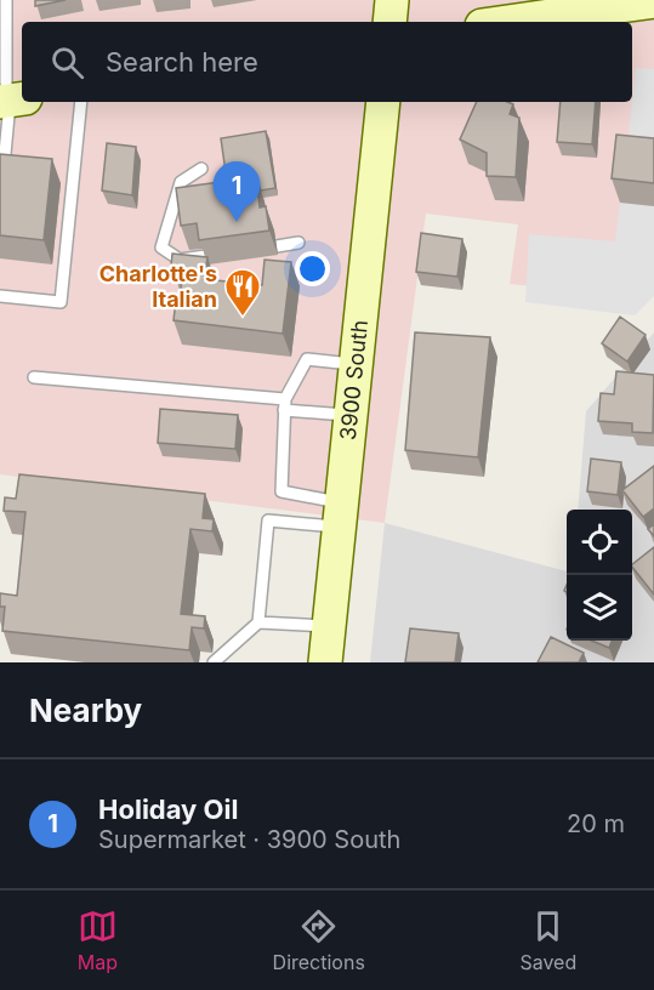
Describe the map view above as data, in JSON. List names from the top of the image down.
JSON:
{
  "streets": {
    "main road": ["3900 South"]
  },
  "places": {
    "restaurant": ["Charlotte's Italian"]
  },
  "page": {
    "search": "Search here",
    "pins": "1",
    "heading": "Nearby",
    "list": [
      {
        "mark": "1",
        "name": "Holiday Oil",
        "note": "Supermarket · 3900 South",
        "value": "20 m"
      }
    ],
    "nav": ["Map", "Directions", "Saved"]
  }
}
